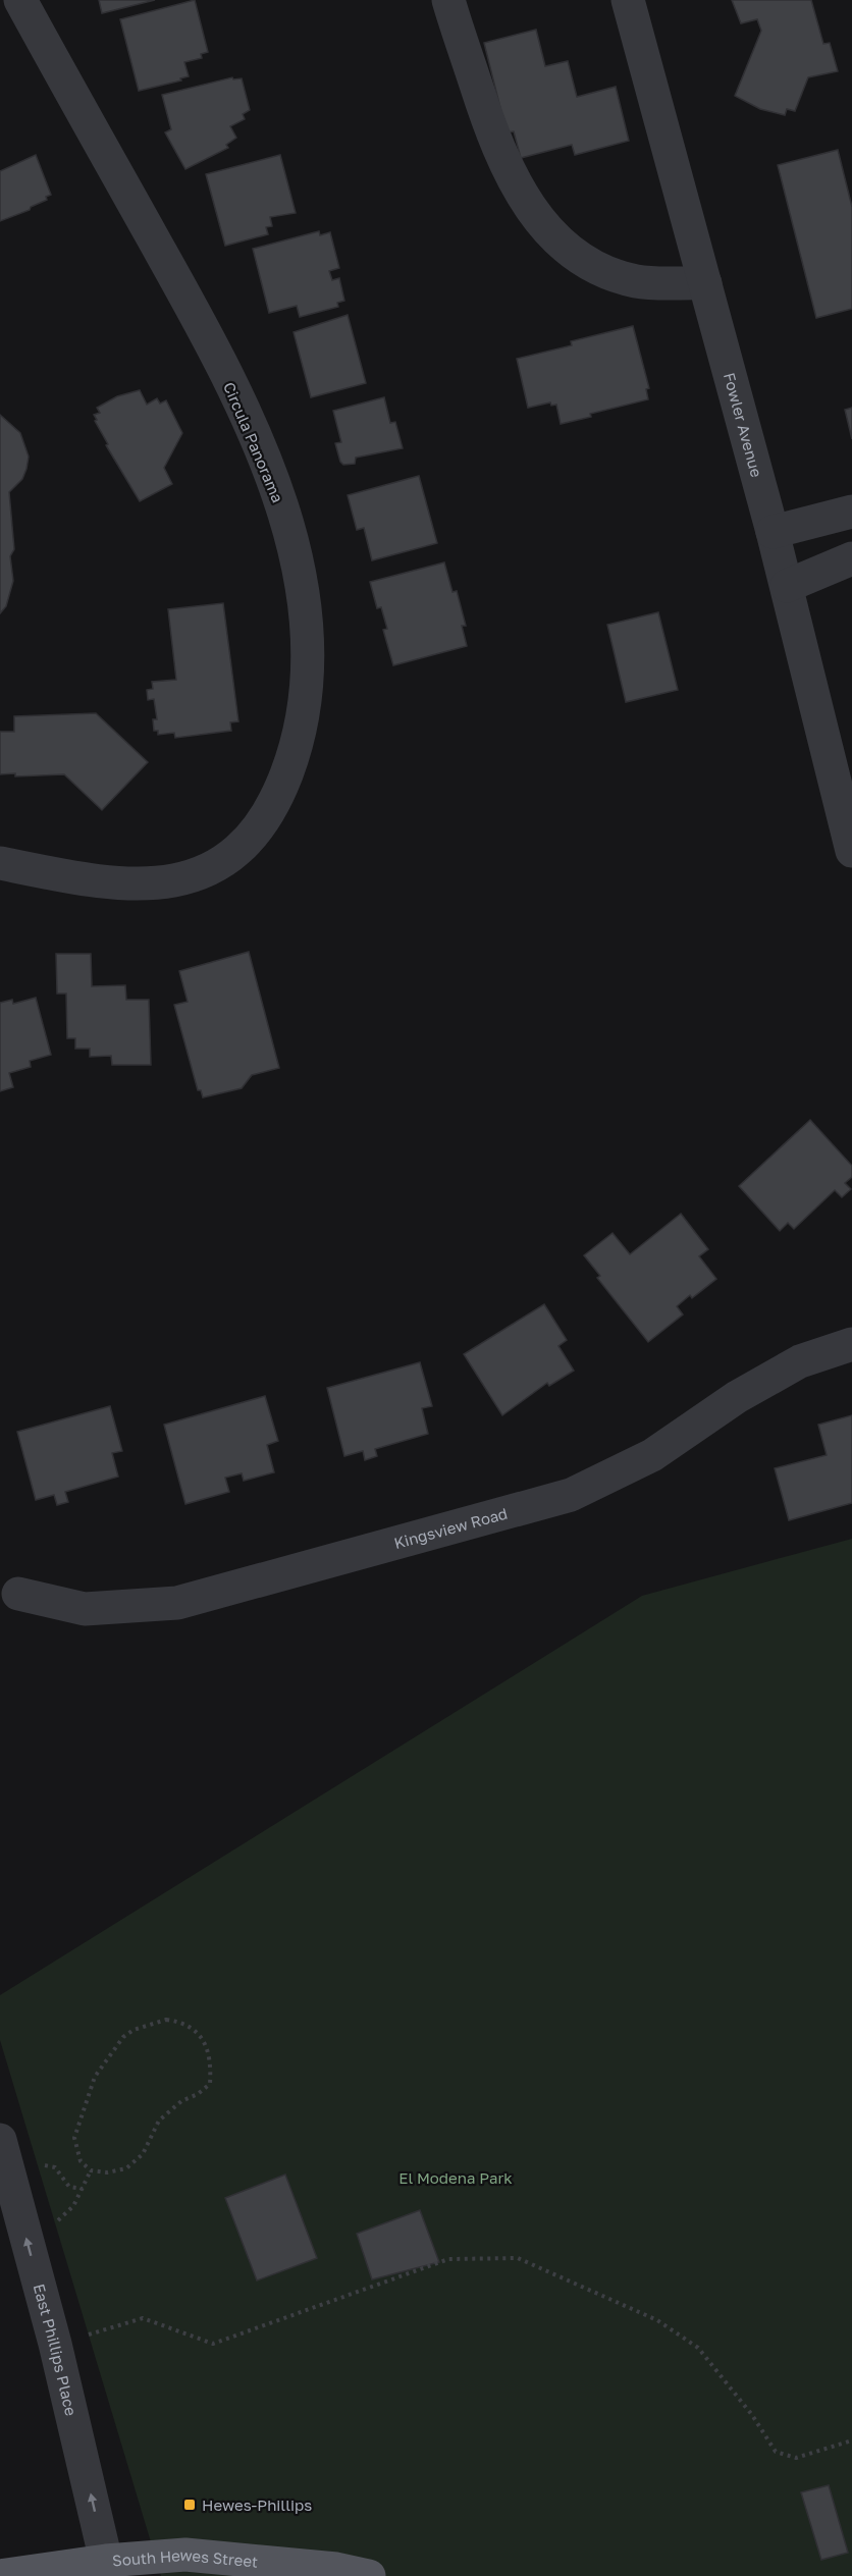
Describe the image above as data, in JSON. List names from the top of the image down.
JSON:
{
  "streets": {
    "main road": ["South Hewes Street"],
    "street": [
      "Fowler Avenue",
      "Circula Panorama",
      "Kingsview Road",
      "East Phillips Place"
    ]
  },
  "crossings": [
    ["East Phillips Place", "South Hewes Street"]
  ],
  "one_way": ["East Phillips Place"],
  "parks": ["El Modena Park"],
  "places": {
    "transit": ["Hewes-Phillips"]
  }
}
